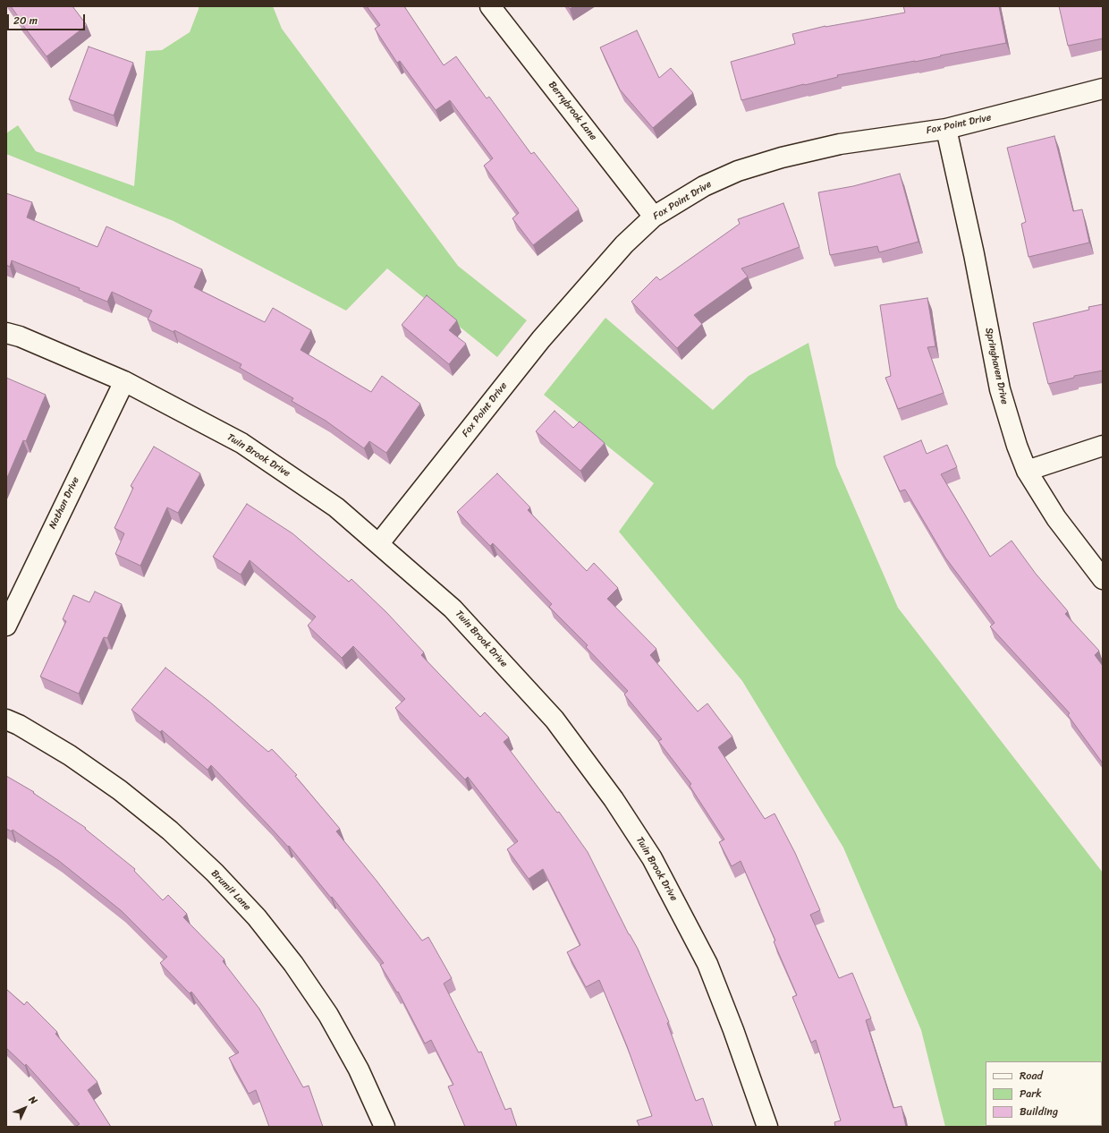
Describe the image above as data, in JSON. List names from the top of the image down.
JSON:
{
  "streets": {
    "street": [
      "Berrybrook Lane",
      "Fox Point Drive",
      "Springhaven Drive",
      "Twin Brook Drive",
      "Nathan Drive",
      "Brumit Lane"
    ]
  },
  "crossings": [
    ["Berrybrook Lane", "Fox Point Drive"],
    ["Fox Point Drive", "Springhaven Drive"],
    ["Fox Point Drive", "Twin Brook Drive"],
    ["Twin Brook Drive", "Nathan Drive"]
  ],
  "legend": ["Road", "Park", "Building"],
  "scale_bar": "20 m",
  "north": "top right"
}
